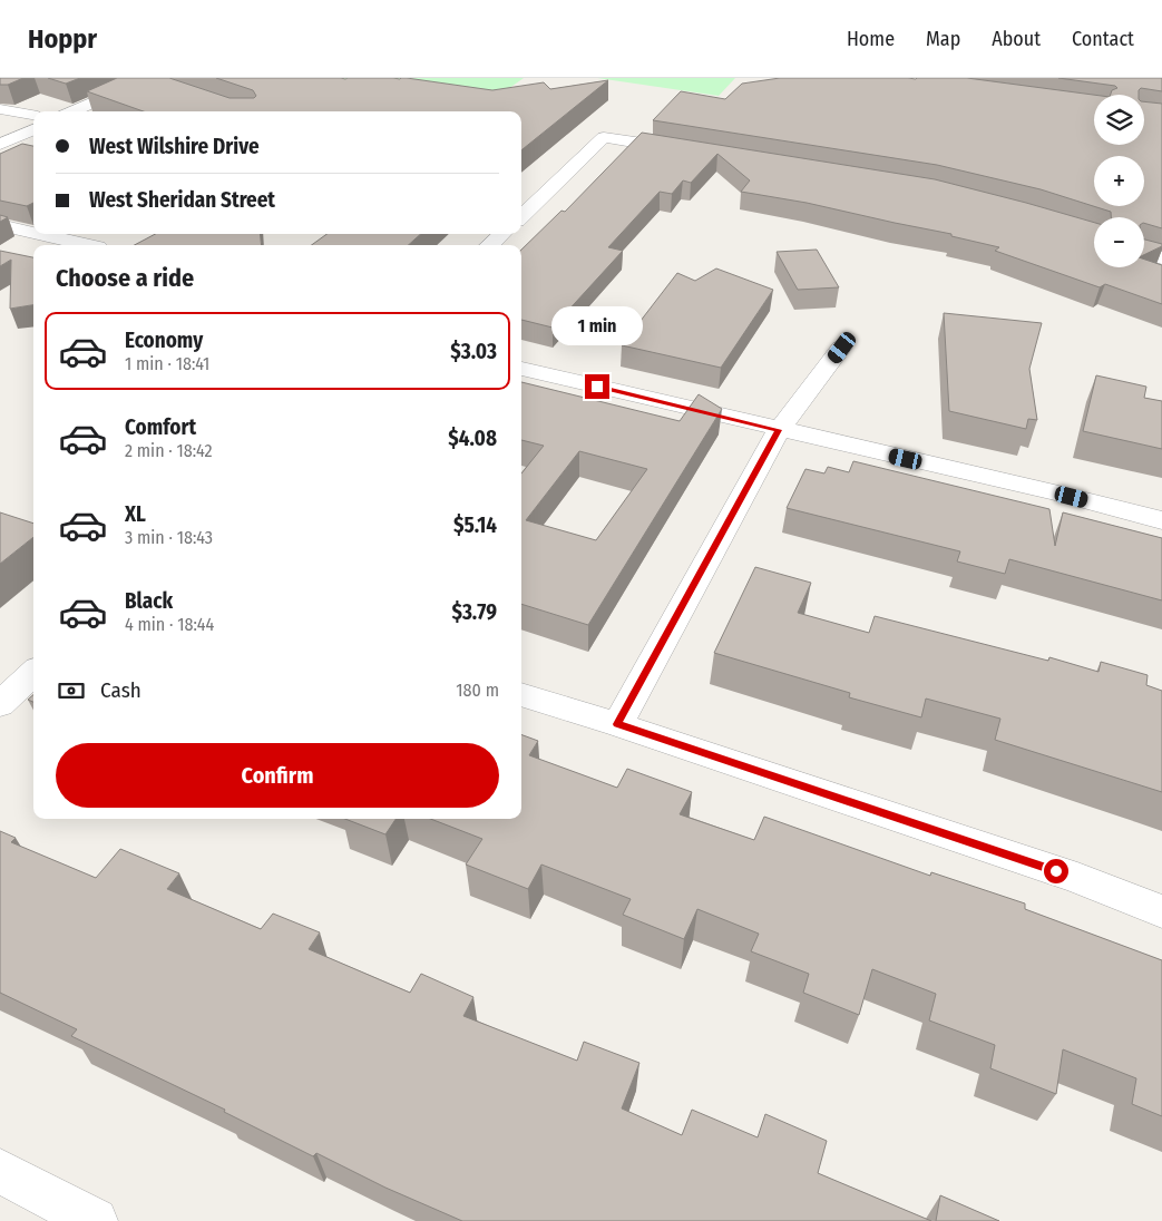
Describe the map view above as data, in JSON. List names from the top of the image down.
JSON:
{
  "page": {
    "header": "Hoppr",
    "nav": [
      "Home",
      "Map",
      "About",
      "Contact"
    ],
    "map_buttons": ["+", "−"],
    "banner": ["West Wilshire Drive", "West Sheridan Street"],
    "heading": "Choose a ride",
    "bubble": "1 min",
    "list": [
      {
        "name": "Economy",
        "note": "1 min · 18:41",
        "value": "$3.03"
      },
      {
        "name": "Comfort",
        "note": "2 min · 18:42",
        "value": "$4.08"
      },
      {
        "name": "XL",
        "note": "3 min · 18:43",
        "value": "$5.14"
      },
      {
        "name": "Black",
        "note": "4 min · 18:44",
        "value": "$3.79"
      }
    ],
    "pay": ["Cash", "180 m"],
    "buttons": "Confirm"
  }
}
